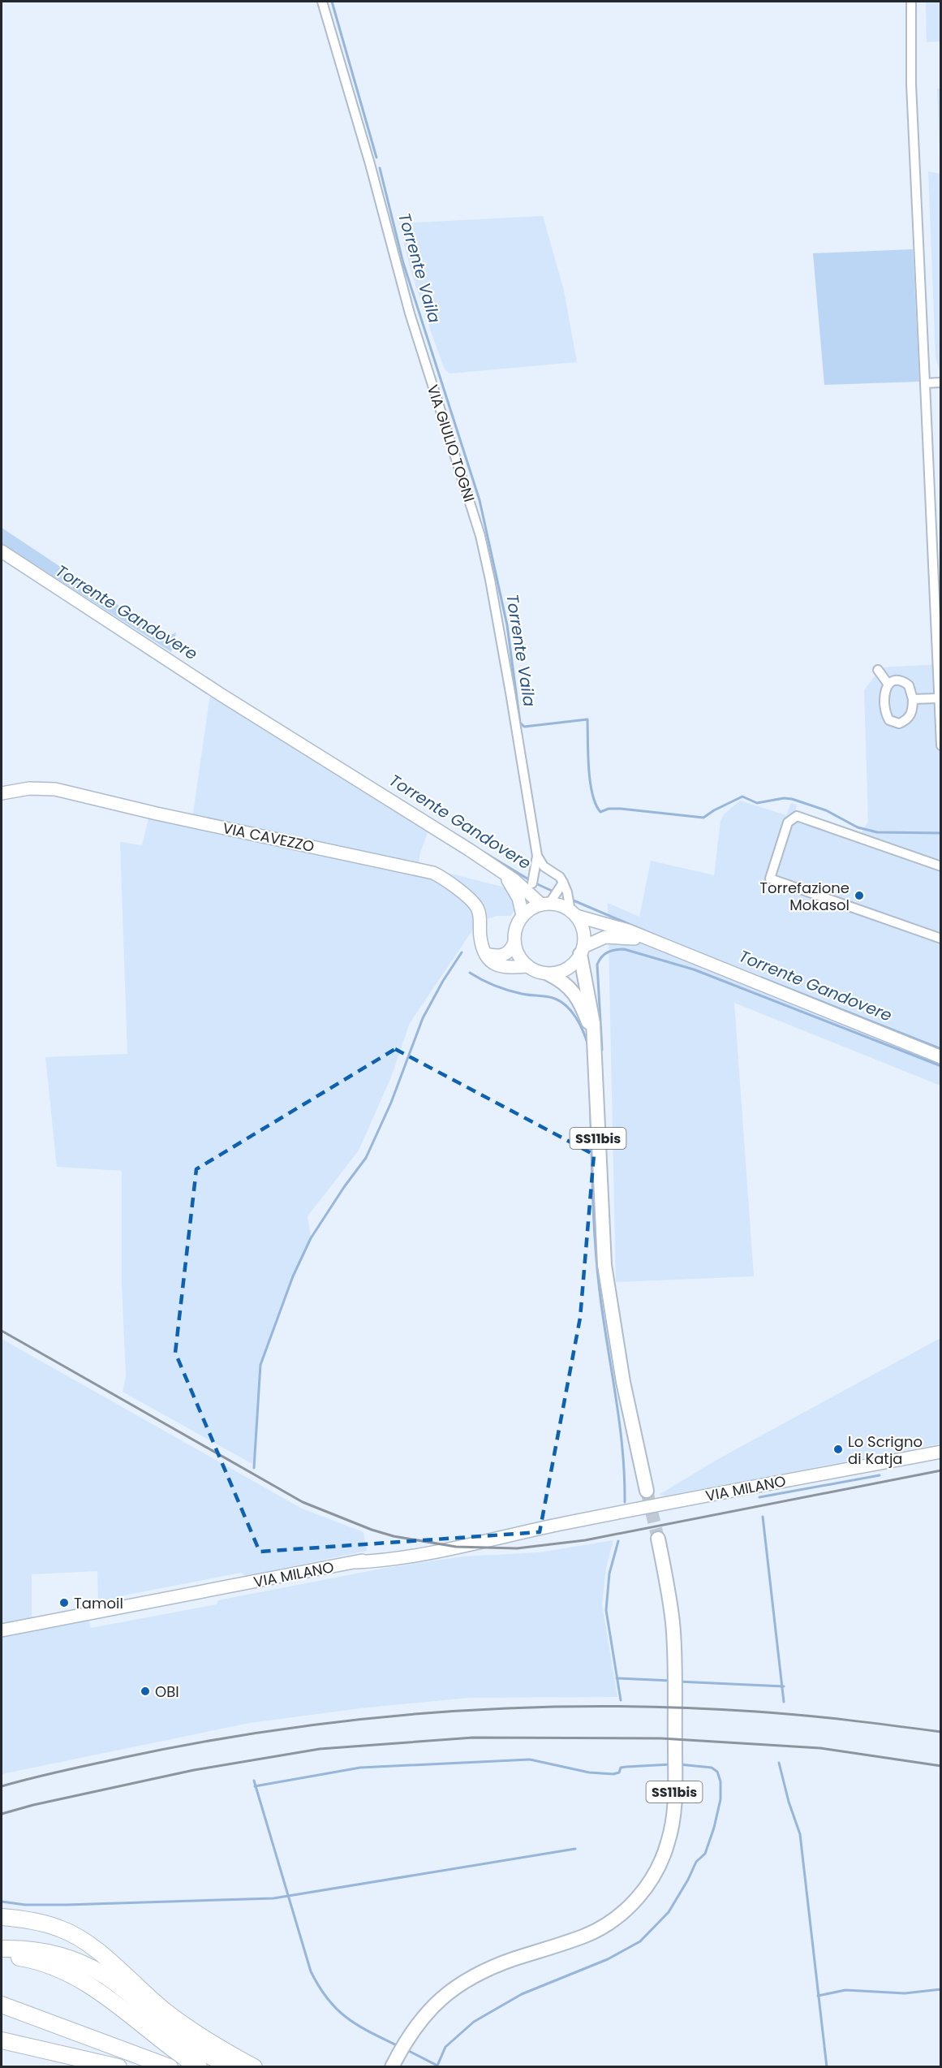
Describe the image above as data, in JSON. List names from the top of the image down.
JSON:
{
  "streets": {
    "main road": ["VIA CAVEZZO", "SS11bis", "VIA MILANO"],
    "street": ["VIA GIULIO TOGNI"]
  },
  "water": ["Torrente Vaila", "Torrente Gandovere"],
  "places": [
    "Torrefazione Mokasol",
    "Lo Scrigno di Katja",
    "Tamoil",
    "OBI"
  ]
}
